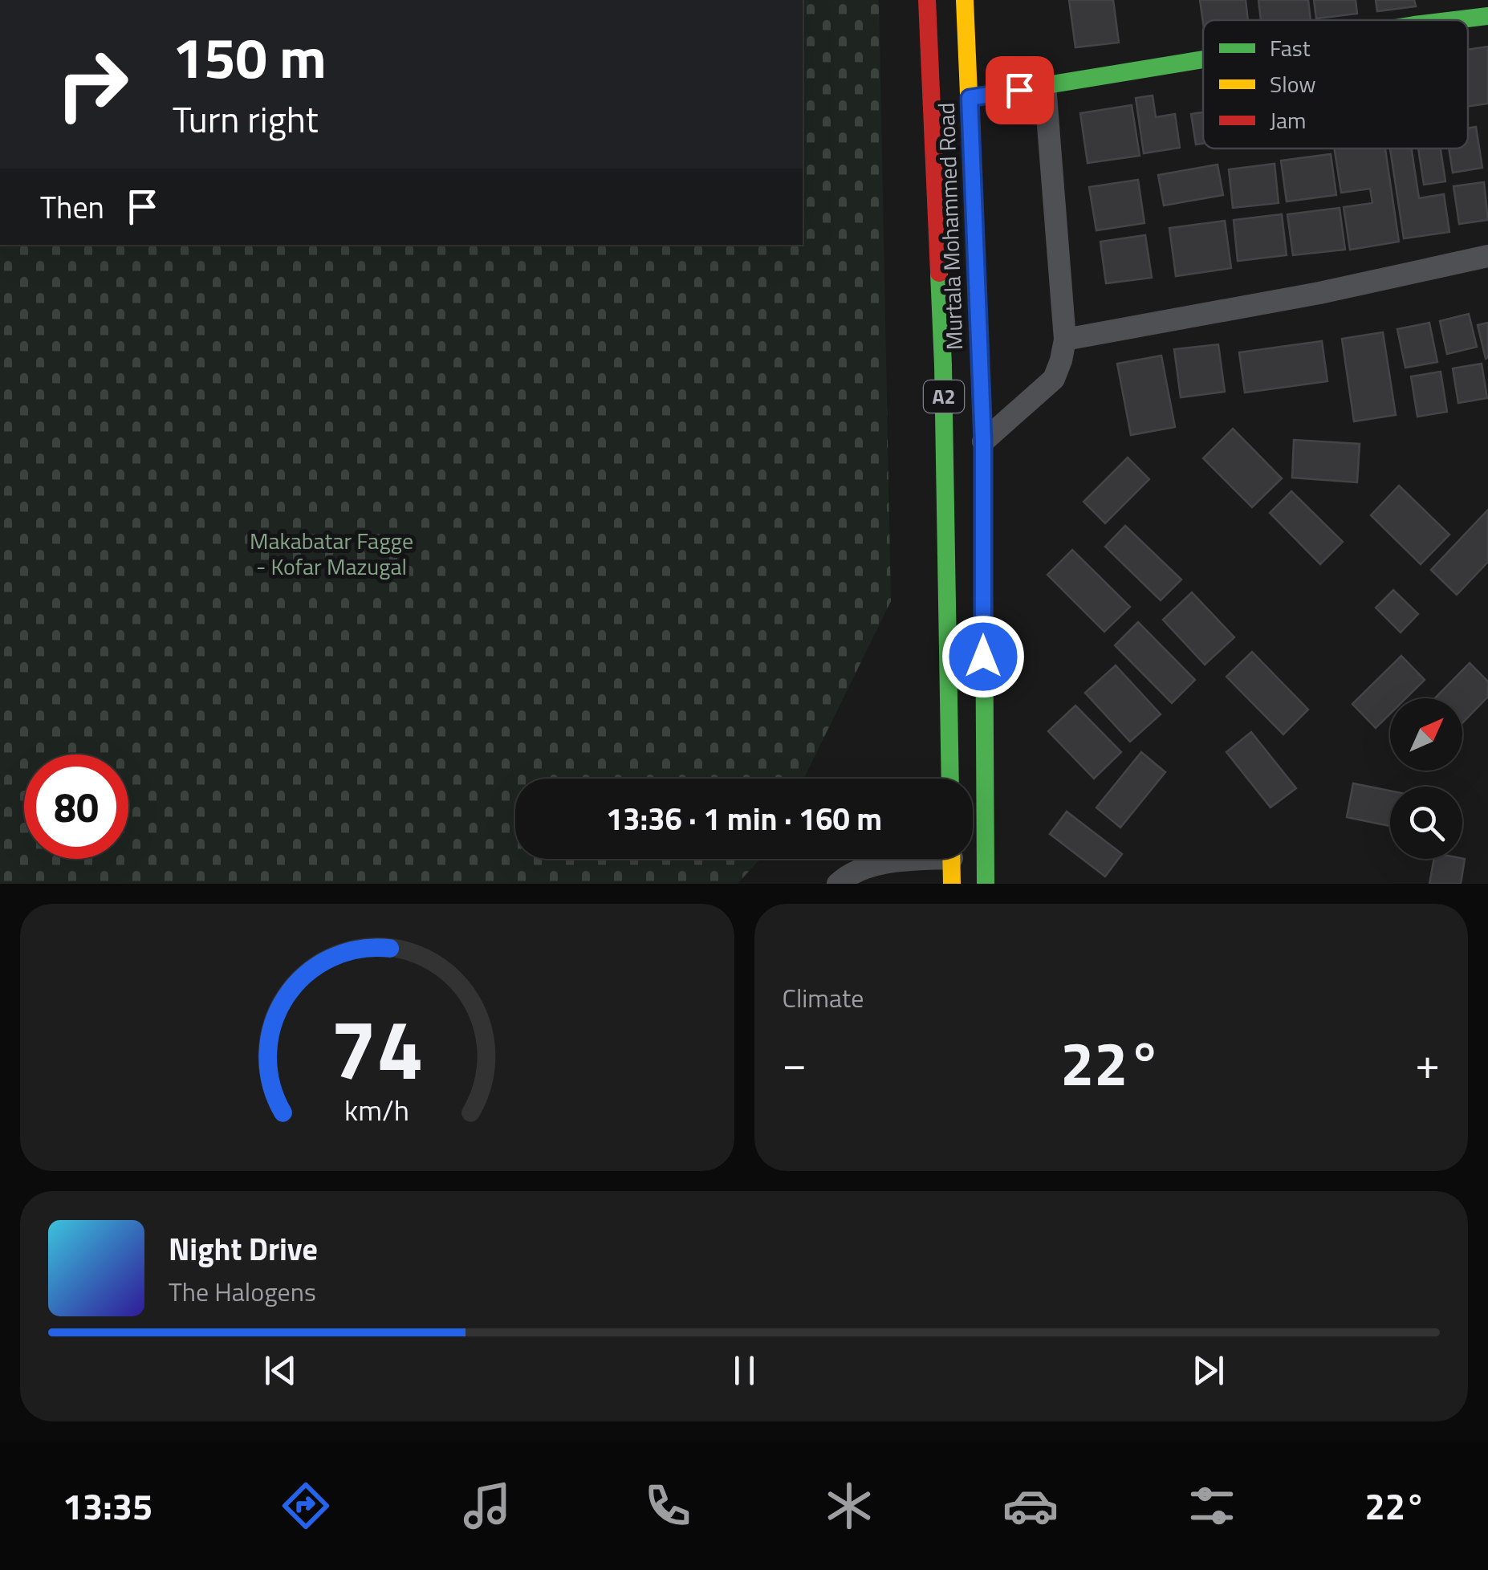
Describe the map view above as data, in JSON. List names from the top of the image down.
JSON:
{
  "streets": {
    "main road": ["Murtala Mohammed Road", "A2"]
  },
  "parks": ["Makabatar Fagge - Kofar Mazugal"],
  "legend": ["Fast", "Slow", "Jam"],
  "north": "top right",
  "page": {
    "turn": ["150 m", "Turn right"],
    "then": "Then",
    "limit": "80",
    "trip": "13:36 · 1 min · 160 m",
    "tile": "Climate",
    "heat": ["−", "22°", "+"],
    "song": ["Night Drive", "The Halogens"],
    "tabs": ["13:35", "22°"],
    "gauge": ["74", "km/h"]
  }
}
